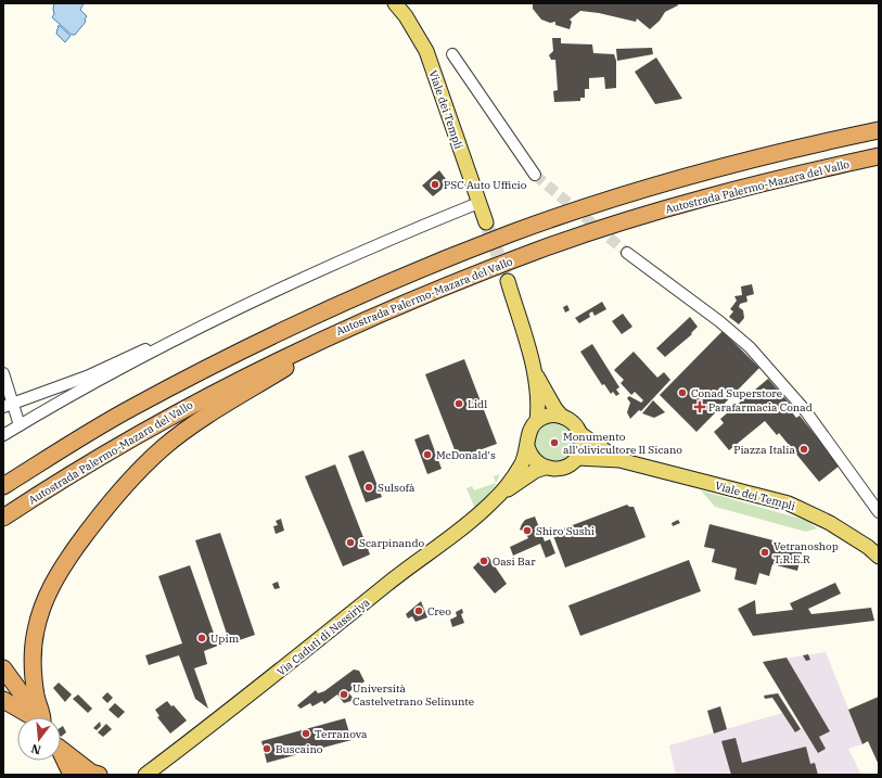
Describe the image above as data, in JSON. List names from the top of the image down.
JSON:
{
  "streets": {
    "highway": ["Autostrada Palermo-Mazara del Vallo"],
    "main road": ["Viale dei Templi", "Via Caduti di Nassiriya"]
  },
  "places": {
    "other": [
      "PSC Auto Ufficio",
      "Conad Superstore",
      "Lidl",
      "Monumento all'olivicultore Il Sicano",
      "Piazza Italia",
      "McDonald's",
      "Sulsofà",
      "Shiro Sushi",
      "Scarpinando",
      "Vetranoshop T.R.E.R",
      "Oasi Bar",
      "Creo",
      "Upim",
      "Università Castelvetrano Selinunte",
      "Terranova",
      "Buscaino"
    ],
    "health": ["Parafarmacia Conad"]
  },
  "north": "bottom"
}
